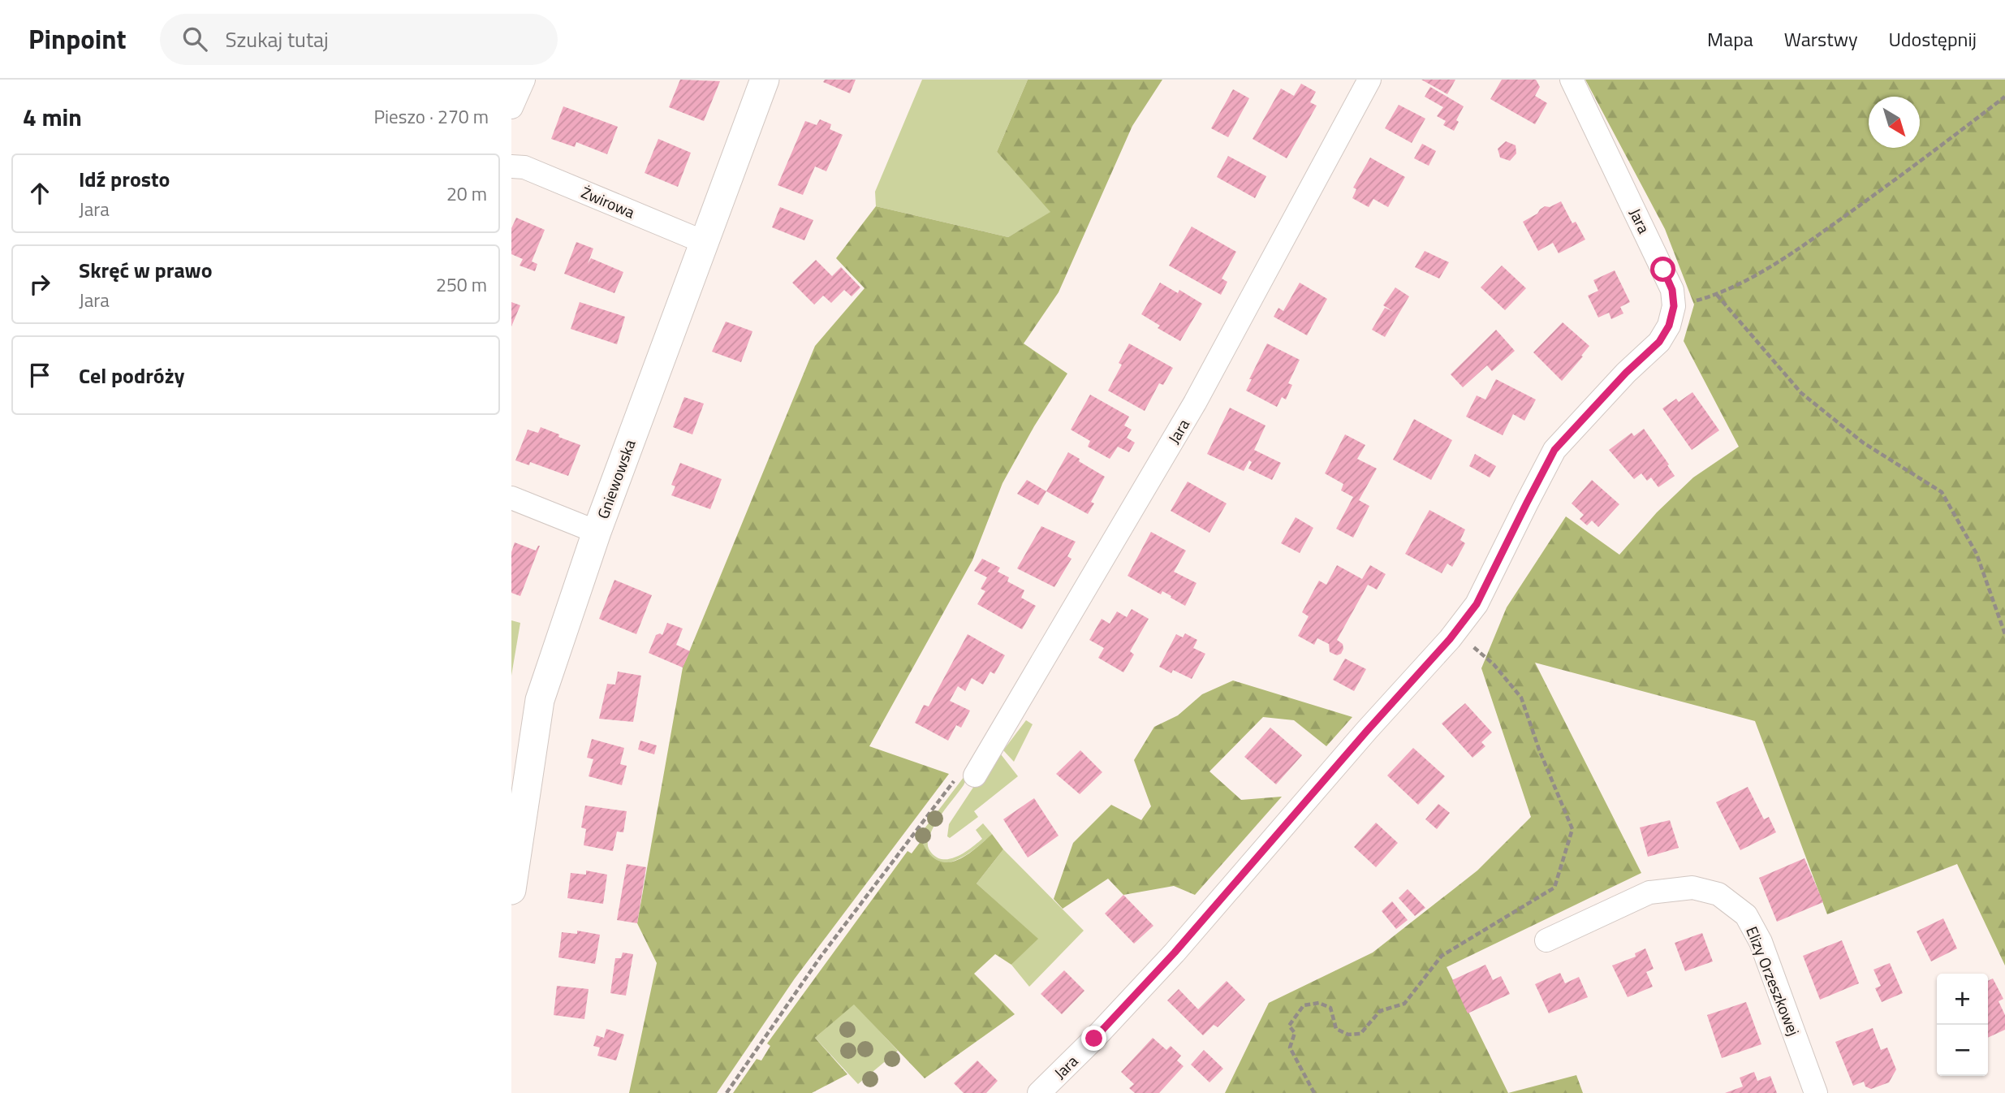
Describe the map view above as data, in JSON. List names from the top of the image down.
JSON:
{
  "streets": {
    "street": [
      "Żwirowa",
      "Jara",
      "Gniewowska",
      "Elizy Orzeszkowej"
    ]
  },
  "crossings": [
    ["Żwirowa", "Gniewowska"]
  ],
  "north": "bottom right",
  "page": {
    "header": "Pinpoint",
    "search": "Szukaj tutaj",
    "nav": ["Mapa", "Warstwy", "Udostępnij"],
    "heading": ["4 min", "Pieszo · 270 m"],
    "list": [
      ["Idź prosto", "Jara", "20 m"],
      ["Skręć w prawo", "Jara", "250 m"],
      "Cel podróży"
    ],
    "map_buttons": ["+", "−"]
  }
}
